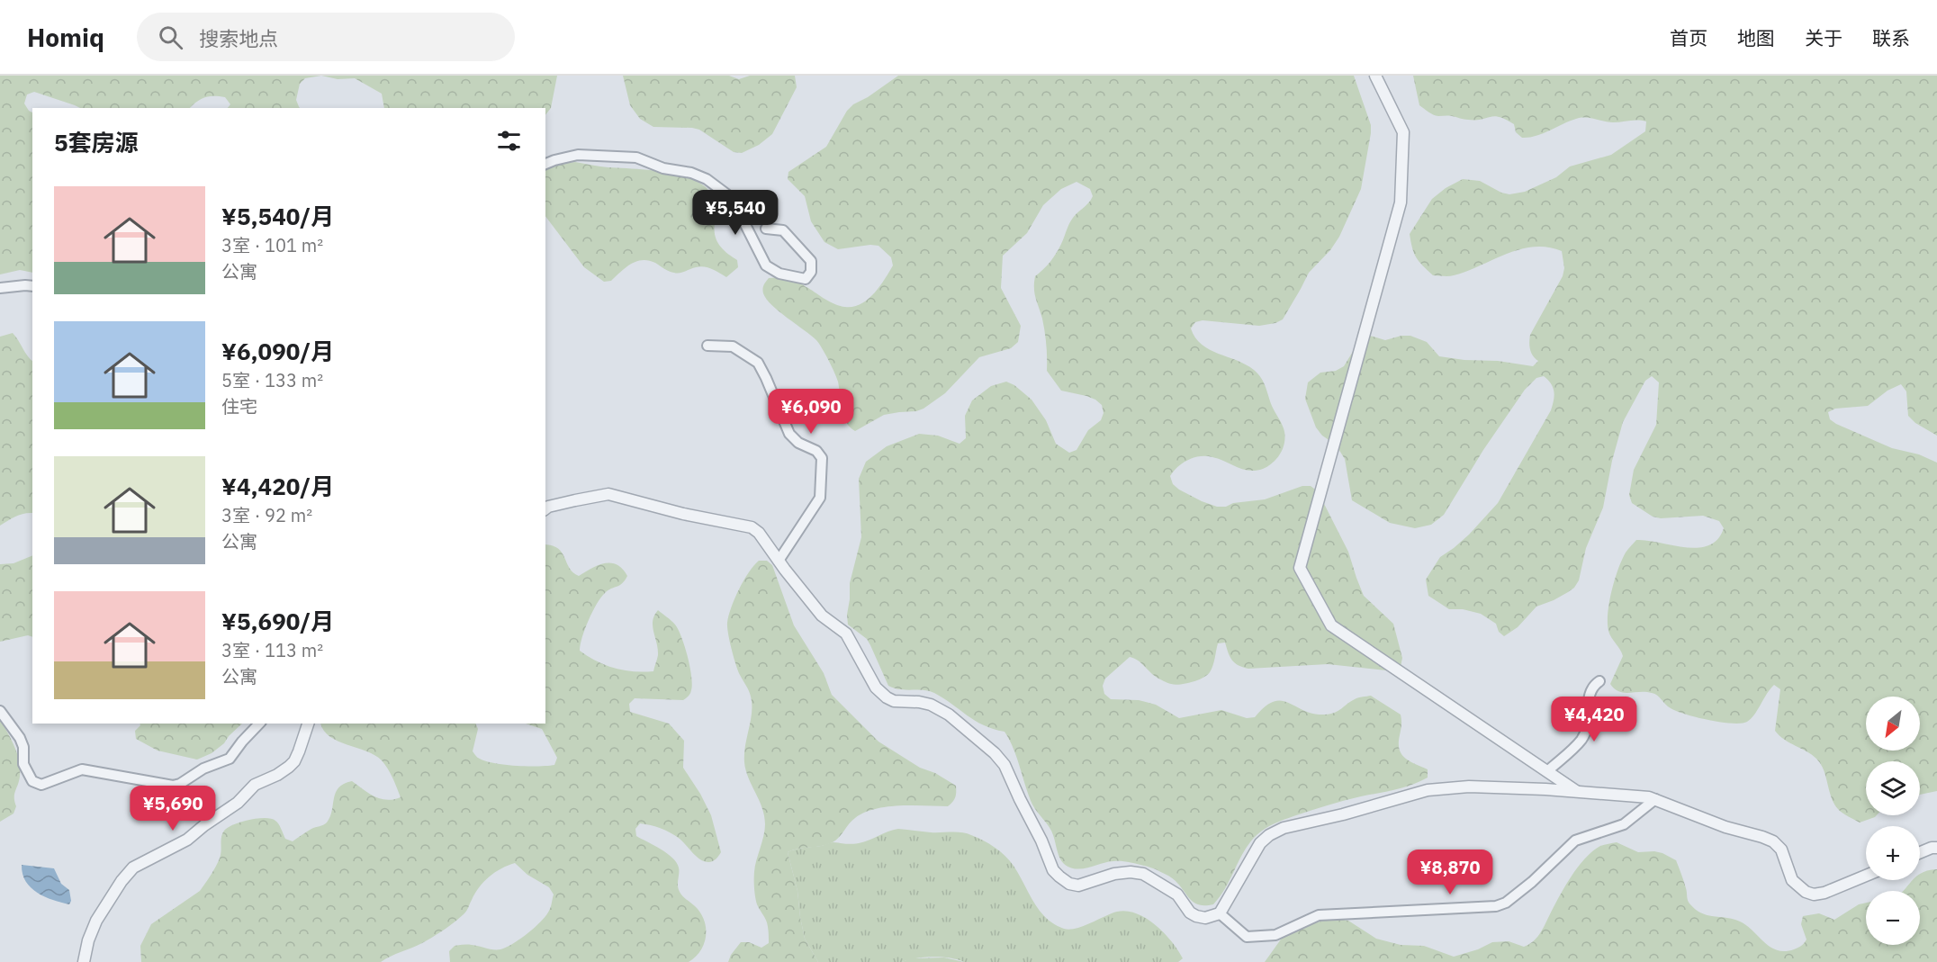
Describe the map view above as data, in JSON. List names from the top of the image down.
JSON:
{
  "north": "bottom left",
  "page": {
    "header": "Homiq",
    "search": "搜索地点",
    "nav": [
      "首页",
      "地图",
      "关于",
      "联系"
    ],
    "heading": "5套房源",
    "list": [
      {
        "name": "¥5,540/月",
        "note": "3室 · 101 m² · 公寓"
      },
      {
        "name": "¥6,090/月",
        "note": "5室 · 133 m² · 住宅"
      },
      {
        "name": "¥4,420/月",
        "note": "3室 · 92 m² · 公寓"
      },
      {
        "name": "¥5,690/月",
        "note": "3室 · 113 m² · 公寓"
      }
    ],
    "price": [
      "¥5,540",
      "¥6,090",
      "¥4,420",
      "¥5,690",
      "¥8,870"
    ],
    "map_buttons": ["+", "−"]
  }
}
